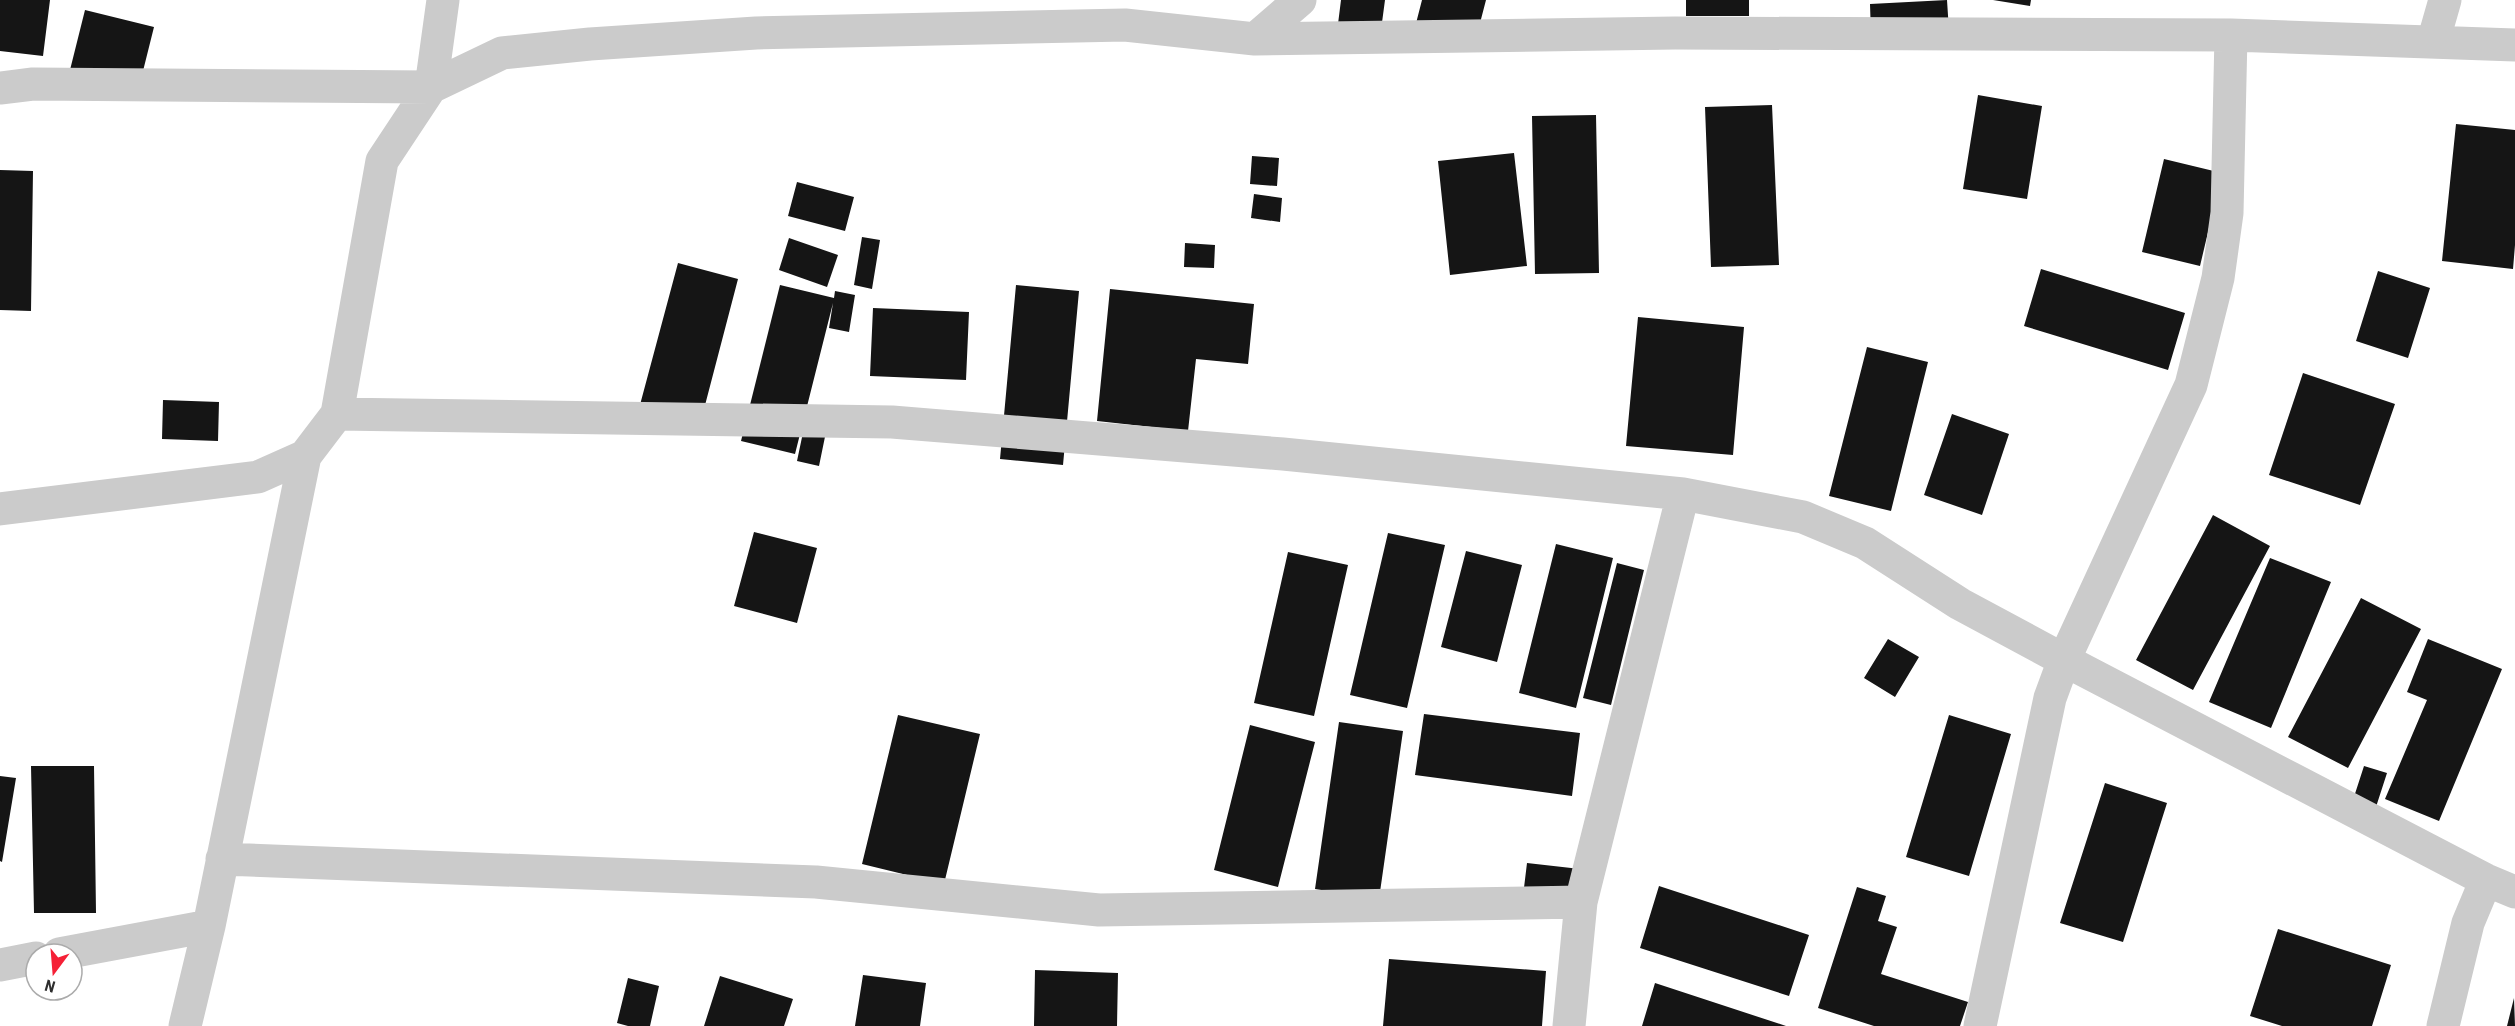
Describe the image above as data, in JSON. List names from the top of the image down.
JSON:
{
  "north": "bottom"
}
